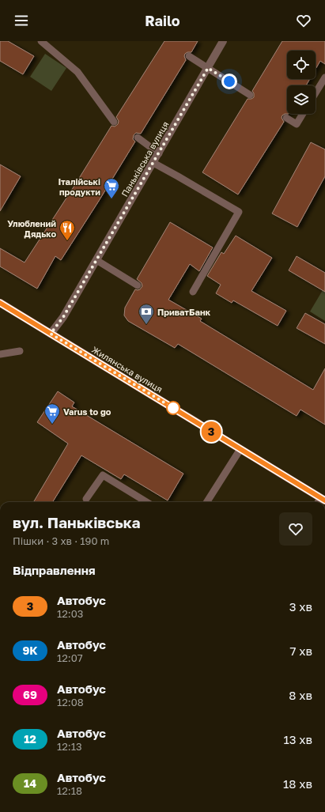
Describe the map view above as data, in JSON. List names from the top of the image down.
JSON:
{
  "streets": {
    "main road": ["Жилянська вулиця"],
    "street": ["Паньківська вулиця"]
  },
  "crossings": [
    ["Паньківська вулиця", "Жилянська вулиця"]
  ],
  "places": {
    "supermarket": ["Італійські продукти", "Varus to go"],
    "restaurant": ["Улюблений Дядько"],
    "bank": ["ПриватБанк"]
  },
  "lines": ["bus line 3"],
  "page": {
    "header": "Railo",
    "on_map": "3",
    "heading": [
      ["вул. Паньківська", "Пішки · 3 хв · 190 m"],
      "Відправлення"
    ],
    "list": [
      {
        "mark": "3",
        "name": "Автобус",
        "note": "12:03",
        "value": "3 хв"
      },
      {
        "mark": "9К",
        "name": "Автобус",
        "note": "12:07",
        "value": "7 хв"
      },
      {
        "mark": "69",
        "name": "Автобус",
        "note": "12:08",
        "value": "8 хв"
      },
      {
        "mark": "12",
        "name": "Автобус",
        "note": "12:13",
        "value": "13 хв"
      },
      {
        "mark": "14",
        "name": "Автобус",
        "note": "12:18",
        "value": "18 хв"
      }
    ]
  }
}
